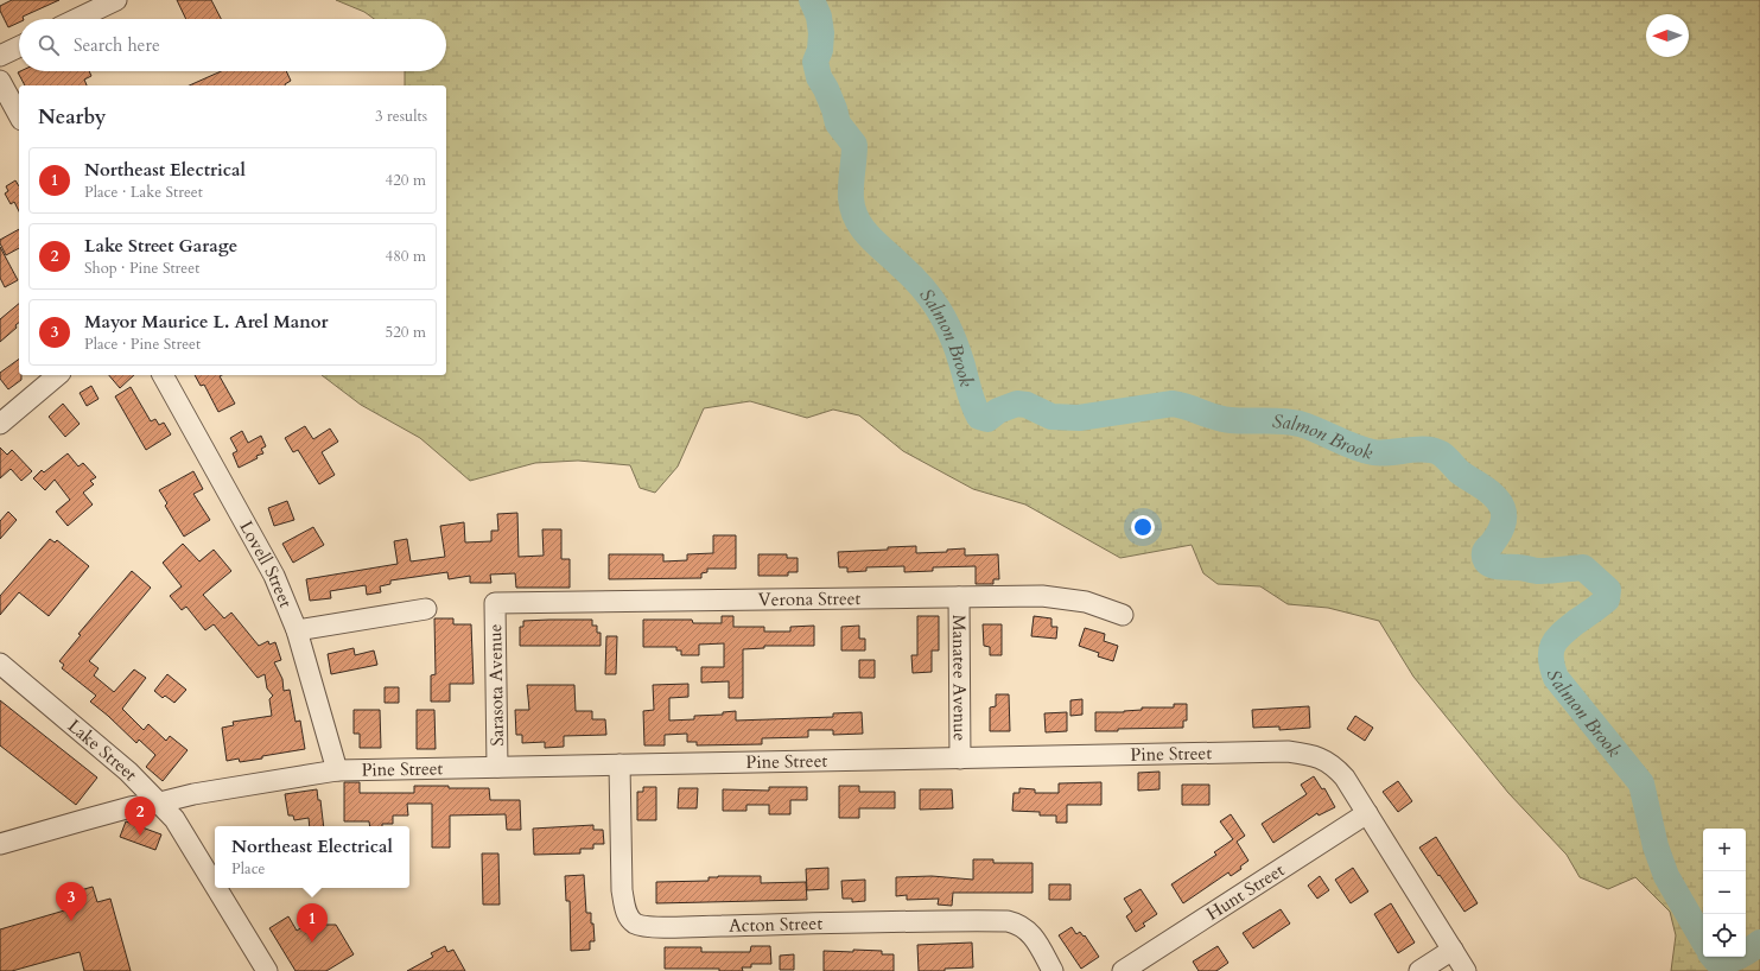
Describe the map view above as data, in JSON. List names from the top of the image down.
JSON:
{
  "streets": {
    "street": [
      "Lovell Street",
      "Verona Street",
      "Manatee Avenue",
      "Sarasota Avenue",
      "Lake Street",
      "Pine Street",
      "Hunt Street",
      "Acton Street"
    ]
  },
  "crossings": [
    ["Lovell Street", "Pine Street"],
    ["Verona Street", "Manatee Avenue"],
    ["Verona Street", "Sarasota Avenue"],
    ["Manatee Avenue", "Pine Street"],
    ["Sarasota Avenue", "Pine Street"],
    ["Lake Street", "Pine Street"],
    ["Pine Street", "Hunt Street"],
    ["Pine Street", "Acton Street"]
  ],
  "water": ["Salmon Brook"],
  "north": "left",
  "page": {
    "search": "Search here",
    "heading": ["Nearby", "3 results"],
    "list": [
      {
        "mark": "1",
        "name": "Northeast Electrical",
        "note": "Place · Lake Street",
        "value": "420 m"
      },
      {
        "mark": "2",
        "name": "Lake Street Garage",
        "note": "Shop · Pine Street",
        "value": "480 m"
      },
      {
        "mark": "3",
        "name": "Mayor Maurice L. Arel Manor",
        "note": "Place · Pine Street",
        "value": "520 m"
      }
    ],
    "pins": ["2", "3", "1"],
    "popup": ["Northeast Electrical", "Place"],
    "map_buttons": ["+", "−"]
  }
}
